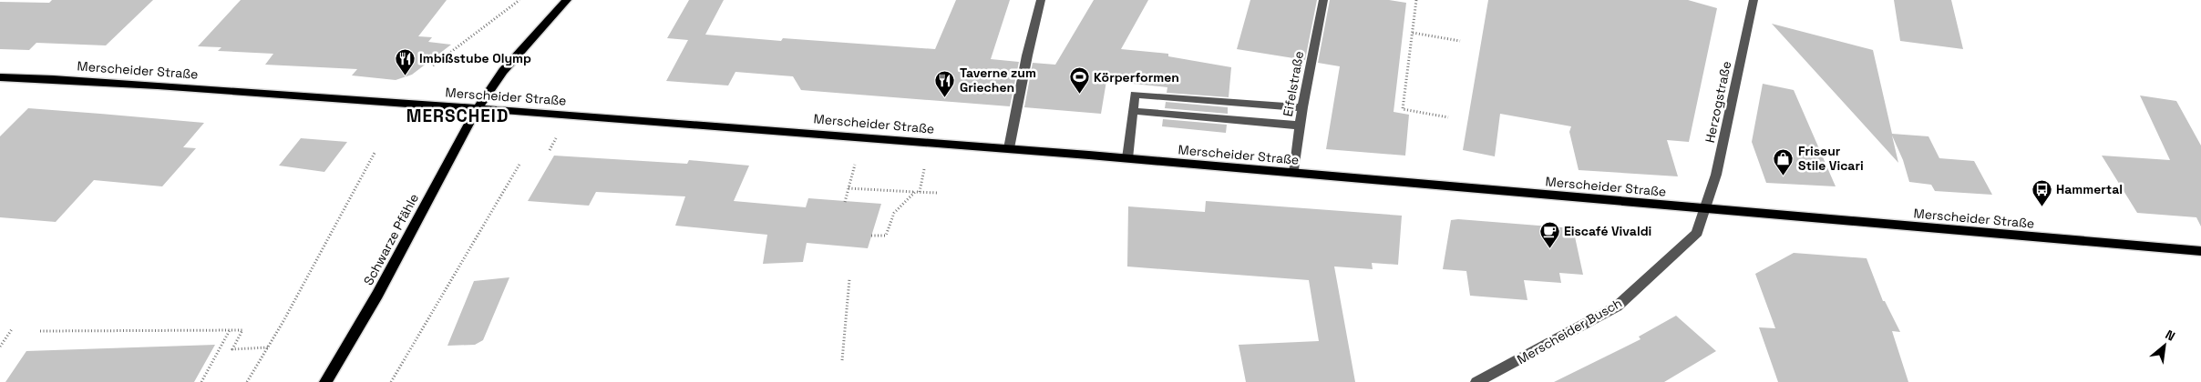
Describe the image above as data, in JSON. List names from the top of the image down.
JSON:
{
  "streets": {
    "main road": ["Merscheider Straße", "Schwarze Pfähle"],
    "street": ["Eifelstraße", "Herzogstraße", "Merscheider Busch"]
  },
  "crossings": [
    ["Merscheider Straße", "Eifelstraße"],
    ["Merscheider Straße", "Herzogstraße"],
    ["Merscheider Straße", "Schwarze Pfähle"],
    ["Merscheider Straße", "Merscheider Busch"],
    ["Herzogstraße", "Merscheider Busch"]
  ],
  "districts": ["MERSCHEID"],
  "places": {
    "restaurant": ["Imbißstube Olymp", "Taverne zum Griechen"],
    "sports": ["Körperformen"],
    "shop": ["Friseur Stile Vicari"],
    "bus stop": ["Hammertal"],
    "cafe": ["Eiscafé Vivaldi"]
  },
  "north": "top right"
}
